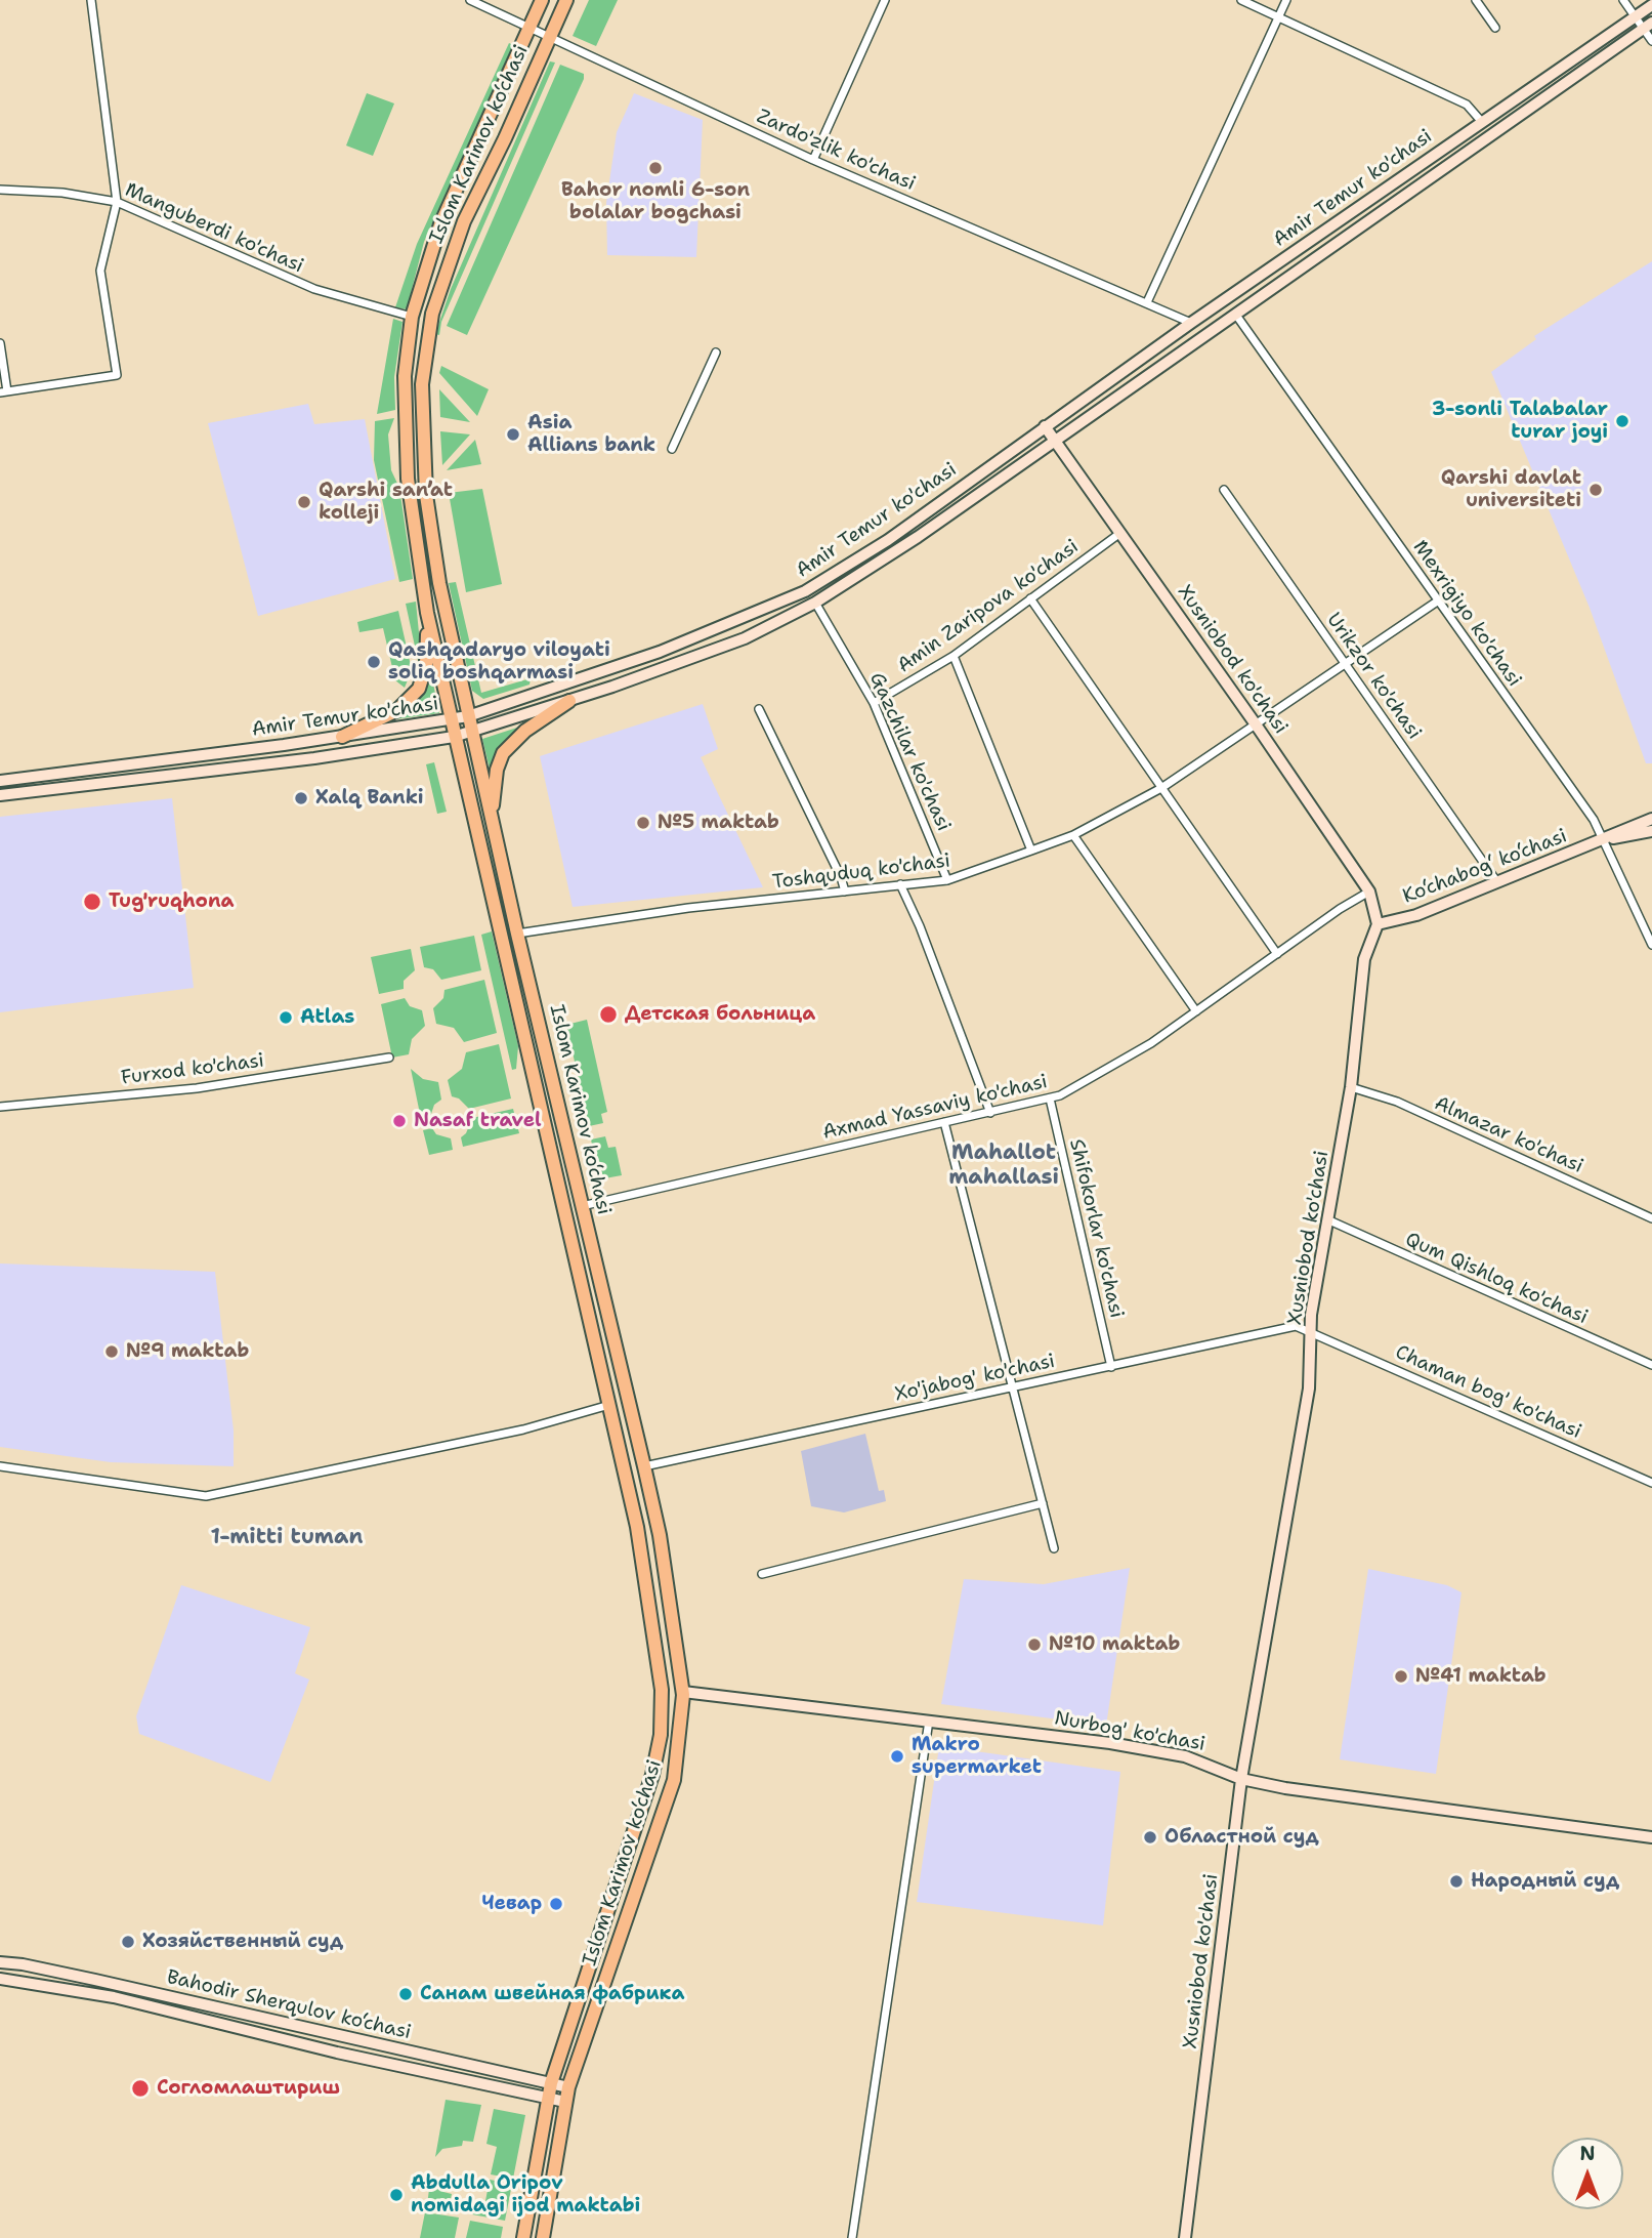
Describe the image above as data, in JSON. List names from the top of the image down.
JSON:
{
  "streets": {
    "main road": [
      "Islom Karimov ko‘chasi",
      "Amir Temur ko'chasi",
      "Xusniobod ko'chasi",
      "Ko‘chabog‘ ko‘chasi",
      "Nurbog' ko'chasi",
      "Bahodir Sherqulov ko‘chasi"
    ],
    "street": [
      "Zardo'zlik ko'chasi",
      "Manguberdi ko'chasi",
      "Amin Zaripova ko'chasi",
      "Mexrigiyo ko'chasi",
      "Urikzor ko'chasi",
      "Gazchilar ko'chasi",
      "Toshquduq ko'chasi",
      "Furxod ko'chasi",
      "Axmad Yassaviy ko'chasi",
      "Almazar ko'chasi",
      "Shifokorlar ko'chasi",
      "Qum Qishloq ko'chasi",
      "Xo'jabog' ko'chasi",
      "Chaman bog' ko'chasi"
    ]
  },
  "crossings": [
    ["Islom Karimov ko‘chasi", "Zardo'zlik ko'chasi"],
    ["Islom Karimov ko‘chasi", "Amir Temur ko'chasi"],
    ["Islom Karimov ko‘chasi", "Manguberdi ko'chasi"],
    ["Islom Karimov ko‘chasi", "Toshquduq ko'chasi"],
    ["Islom Karimov ko‘chasi", "Axmad Yassaviy ko'chasi"],
    ["Islom Karimov ko‘chasi", "Xo'jabog' ko'chasi"],
    ["Islom Karimov ko‘chasi", "Nurbog' ko'chasi"],
    ["Islom Karimov ko‘chasi", "Bahodir Sherqulov ko‘chasi"],
    ["Zardo'zlik ko'chasi", "Amir Temur ko'chasi"],
    ["Amir Temur ko'chasi", "Mexrigiyo ko'chasi"],
    ["Amir Temur ko'chasi", "Xusniobod ko'chasi"],
    ["Amir Temur ko'chasi", "Gazchilar ko'chasi"],
    ["Amin Zaripova ko'chasi", "Xusniobod ko'chasi"],
    ["Amin Zaripova ko'chasi", "Gazchilar ko'chasi"],
    ["Mexrigiyo ko'chasi", "Ko‘chabog‘ ko‘chasi"],
    ["Mexrigiyo ko'chasi", "Toshquduq ko'chasi"],
    ["Xusniobod ko'chasi", "Ko‘chabog‘ ko‘chasi"],
    ["Xusniobod ko'chasi", "Toshquduq ko'chasi"],
    ["Xusniobod ko'chasi", "Axmad Yassaviy ko'chasi"],
    ["Xusniobod ko'chasi", "Almazar ko'chasi"],
    ["Xusniobod ko'chasi", "Qum Qishloq ko'chasi"],
    ["Xusniobod ko'chasi", "Xo'jabog' ko'chasi"],
    ["Xusniobod ko'chasi", "Chaman bog' ko'chasi"],
    ["Xusniobod ko'chasi", "Nurbog' ko'chasi"],
    ["Urikzor ko'chasi", "Ko‘chabog‘ ko‘chasi"],
    ["Urikzor ko'chasi", "Toshquduq ko'chasi"],
    ["Gazchilar ko'chasi", "Toshquduq ko'chasi"],
    ["Axmad Yassaviy ko'chasi", "Shifokorlar ko'chasi"],
    ["Shifokorlar ko'chasi", "Xo'jabog' ko'chasi"],
    ["Xo'jabog' ko'chasi", "Chaman bog' ko'chasi"]
  ],
  "districts": ["Mahallot mahallasi", "1-mitti tuman"],
  "places": [
    "Bahor nomli 6-son bolalar bogchasi",
    "3-sonli Talabalar turar joyi",
    "Asia Allians bank",
    "Qarshi davlat universiteti",
    "Qarshi san’at kolleji",
    "Qashqadaryo viloyati soliq boshqarmasi",
    "Xalq Banki",
    "№5 maktab",
    "Tug'ruqhona",
    "Детская больница",
    "Atlas",
    "Nasaf travel",
    "№9 maktab",
    "№10 maktab",
    "№41 maktab",
    "Makro supermarket",
    "Областной суд",
    "Народный суд",
    "Чевар",
    "Хозяйственный суд",
    "Санам швейная фабрика",
    "Согломлаштириш",
    "Abdulla Oripov nomidagi ijod maktabi"
  ],
  "north": "top"
}
